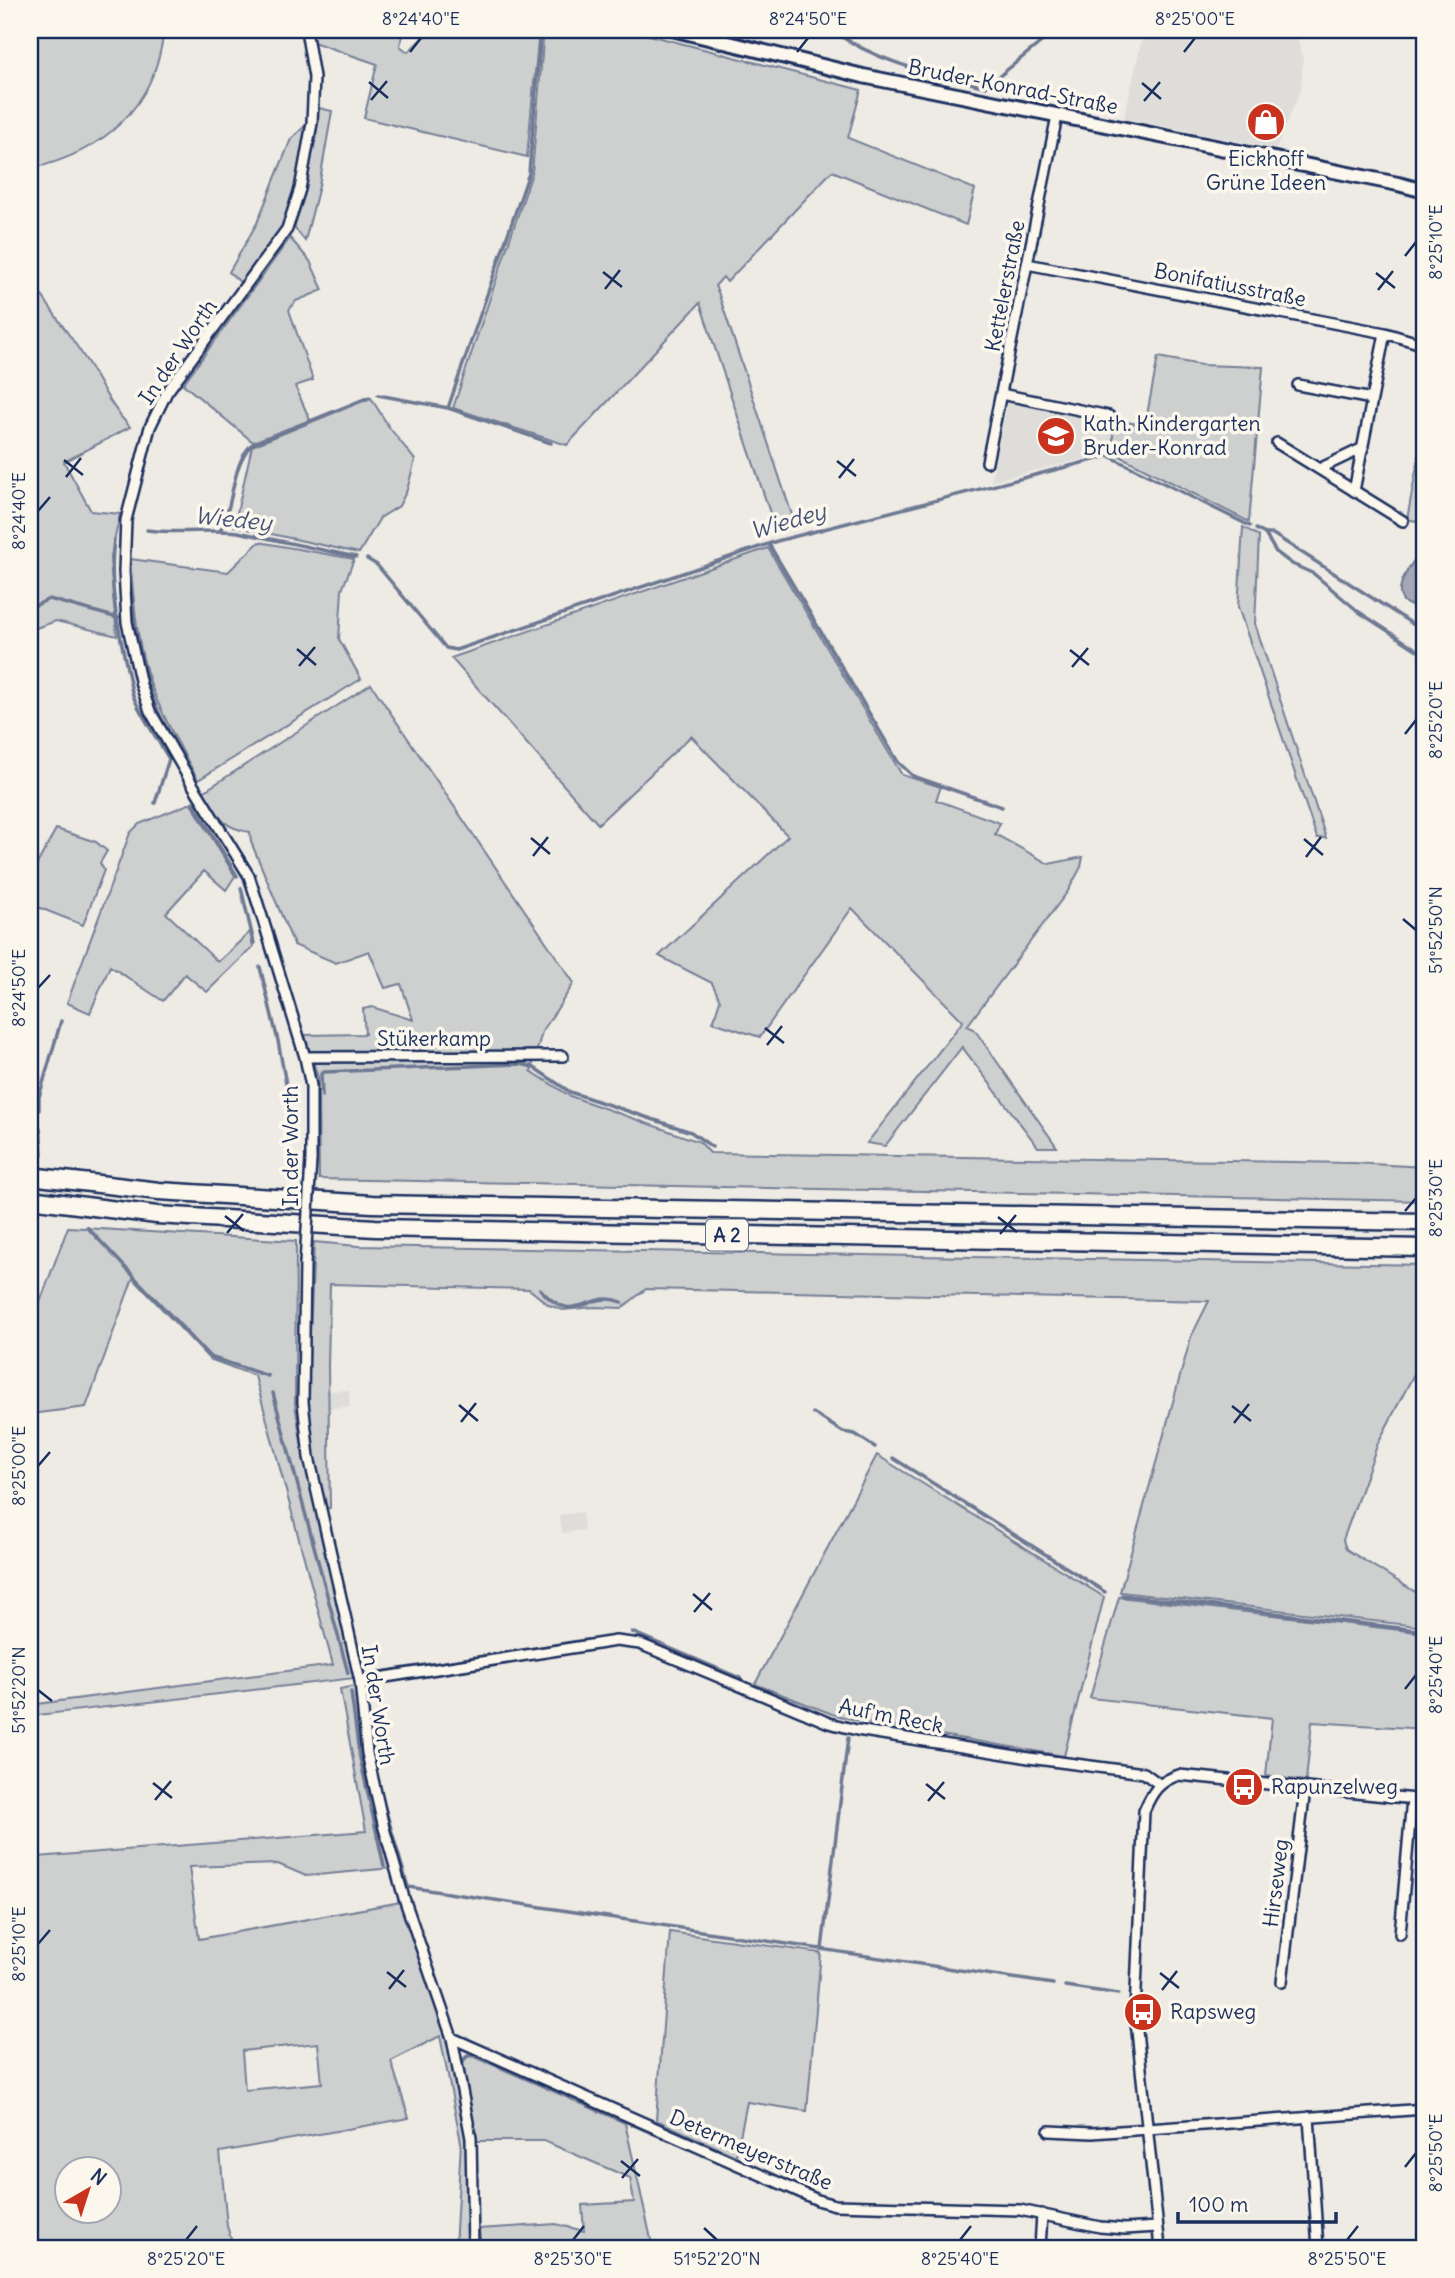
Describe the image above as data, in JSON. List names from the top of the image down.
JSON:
{
  "streets": {
    "highway": ["A 2"],
    "street": [
      "Bruder-Konrad-Straße",
      "Bonifatiusstraße",
      "Kettelerstraße",
      "In der Worth",
      "Stükerkamp",
      "Auf'm Reck",
      "Hirseweg",
      "Determeyerstraße"
    ]
  },
  "crossings": [
    ["Bruder-Konrad-Straße", "Kettelerstraße"],
    ["Bonifatiusstraße", "Kettelerstraße"],
    ["In der Worth", "Stükerkamp"],
    ["In der Worth", "Auf'm Reck"],
    ["In der Worth", "Determeyerstraße"]
  ],
  "water": ["Wiedey"],
  "places": {
    "shop": ["Eickhoff Grüne Ideen"],
    "school or university": ["Kath. Kindergarten Bruder-Konrad"],
    "bus stop": ["Rapunzelweg", "Rapsweg"]
  },
  "scale_bar": "100 m",
  "north": "top right",
  "coordinates": [
    "8°24'40\"E",
    "8°24'50\"E",
    "8°25'00\"E",
    "8°25'10\"E",
    "8°25'20\"E",
    "51°52'50\"N",
    "8°25'30\"E",
    "8°25'40\"E",
    "51°52'20\"N",
    "8°25'50\"E"
  ]
}
